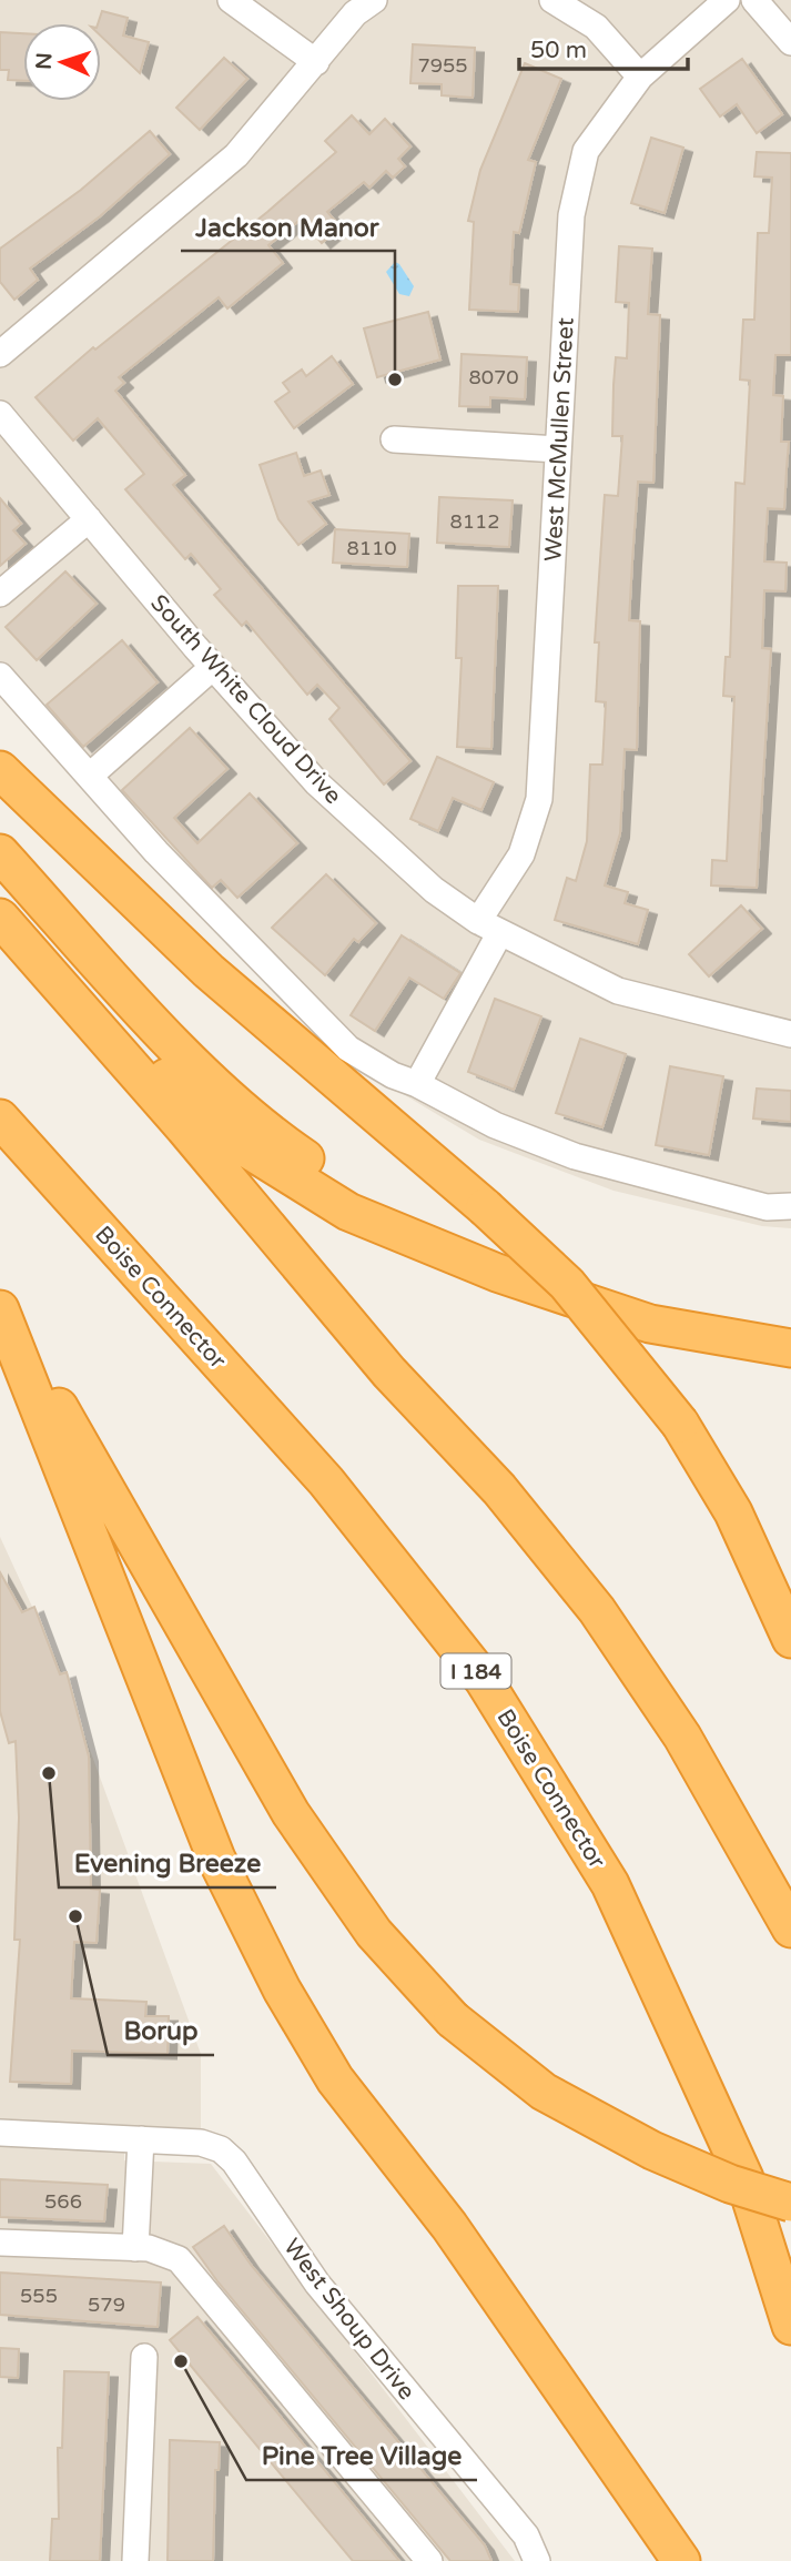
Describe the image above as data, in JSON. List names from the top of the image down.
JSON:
{
  "streets": {
    "highway": ["Boise Connector", "I 184"],
    "street": ["West McMullen Street", "South White Cloud Drive", "West Shoup Drive"]
  },
  "crossings": [
    ["West McMullen Street", "South White Cloud Drive"]
  ],
  "places": [
    "Jackson Manor",
    "Evening Breeze",
    "Borup",
    "Pine Tree Village"
  ],
  "house_numbers": [
    "7955",
    "8070",
    "8112",
    "8110",
    "566",
    "555",
    "579"
  ],
  "scale_bar": "50 m",
  "north": "left"
}
